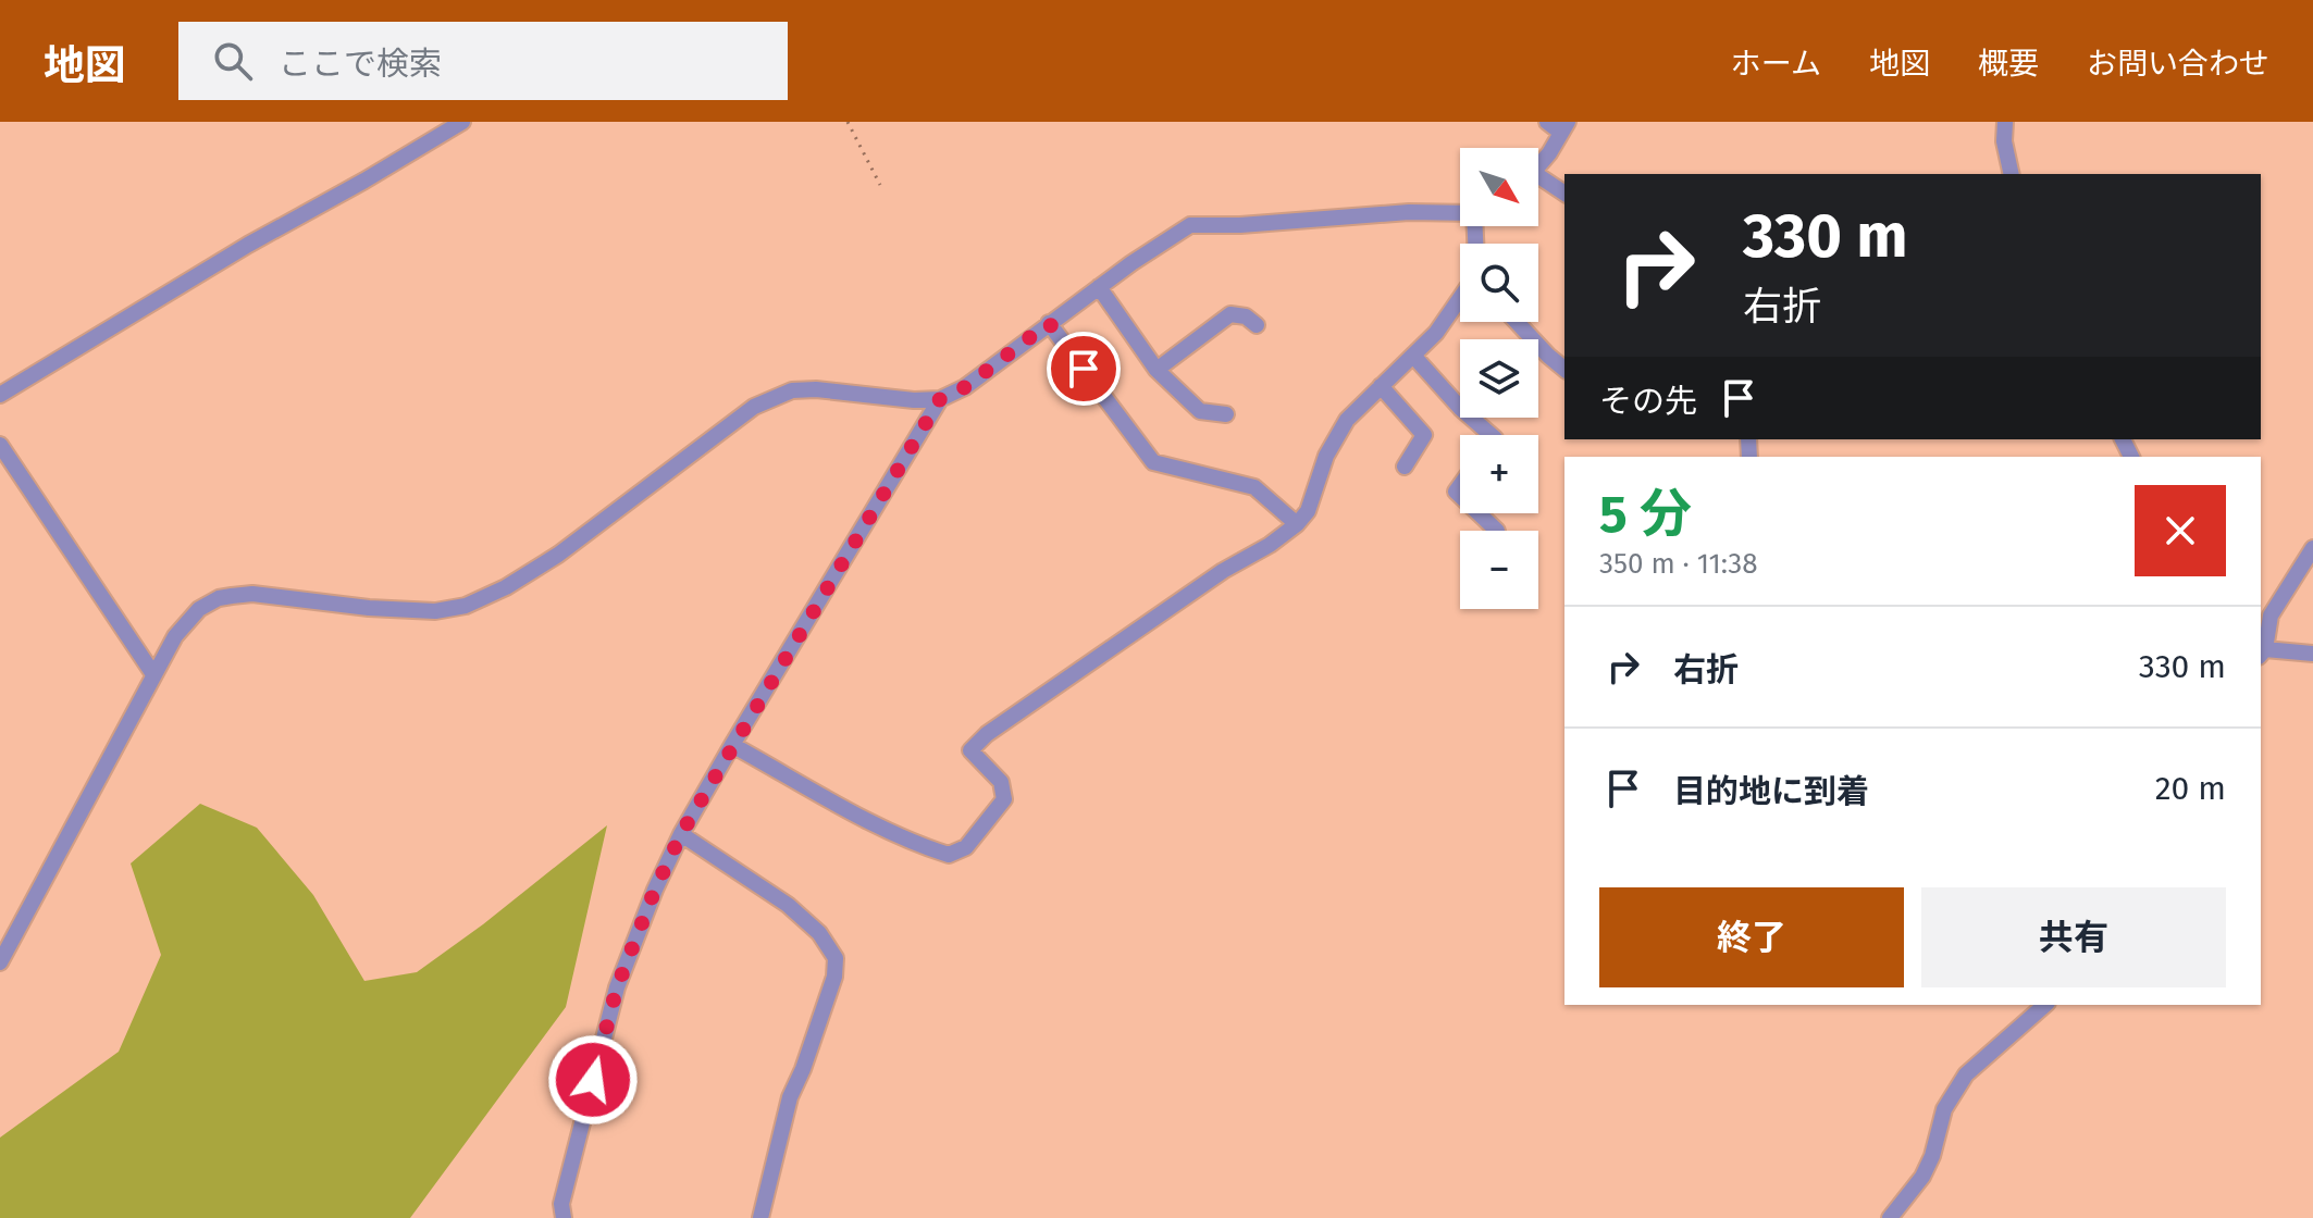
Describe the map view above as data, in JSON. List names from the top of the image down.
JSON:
{
  "north": "bottom right",
  "page": {
    "header": "地図",
    "search": "ここで検索",
    "nav": [
      "ホーム",
      "地図",
      "概要",
      "お問い合わせ"
    ],
    "map_buttons": ["+", "−"],
    "turn": ["330 m", "右折"],
    "then": "その先",
    "heading": ["5 分", "350 m · 11:38"],
    "list": [
      {
        "name": "右折",
        "value": "330 m"
      },
      {
        "name": "目的地に到着",
        "value": "20 m"
      }
    ],
    "buttons": ["終了", "共有"]
  }
}
